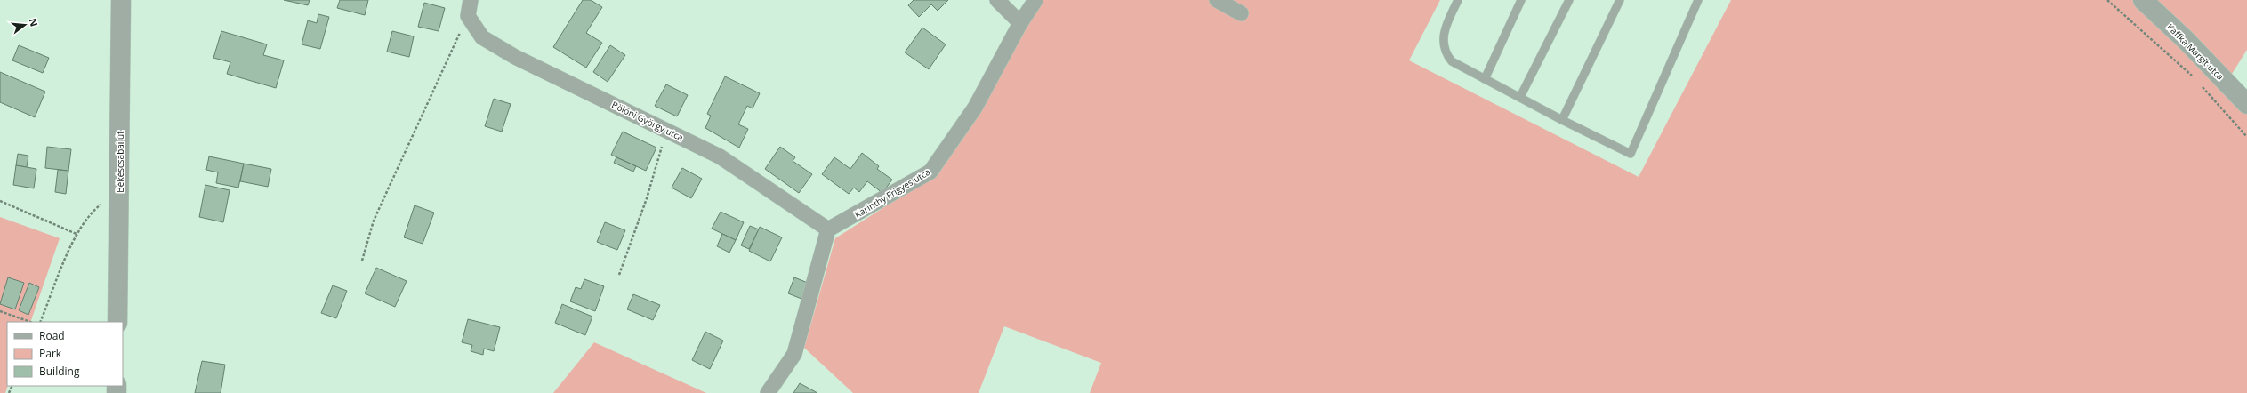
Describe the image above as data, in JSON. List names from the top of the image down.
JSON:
{
  "streets": {
    "street": [
      "Kaffka Margit utca",
      "Bölöni György utca",
      "Békéscsabai út",
      "Karinthy Frigyes utca"
    ]
  },
  "crossings": [
    ["Bölöni György utca", "Karinthy Frigyes utca"]
  ],
  "legend": ["Road", "Park", "Building"],
  "north": "right"
}
